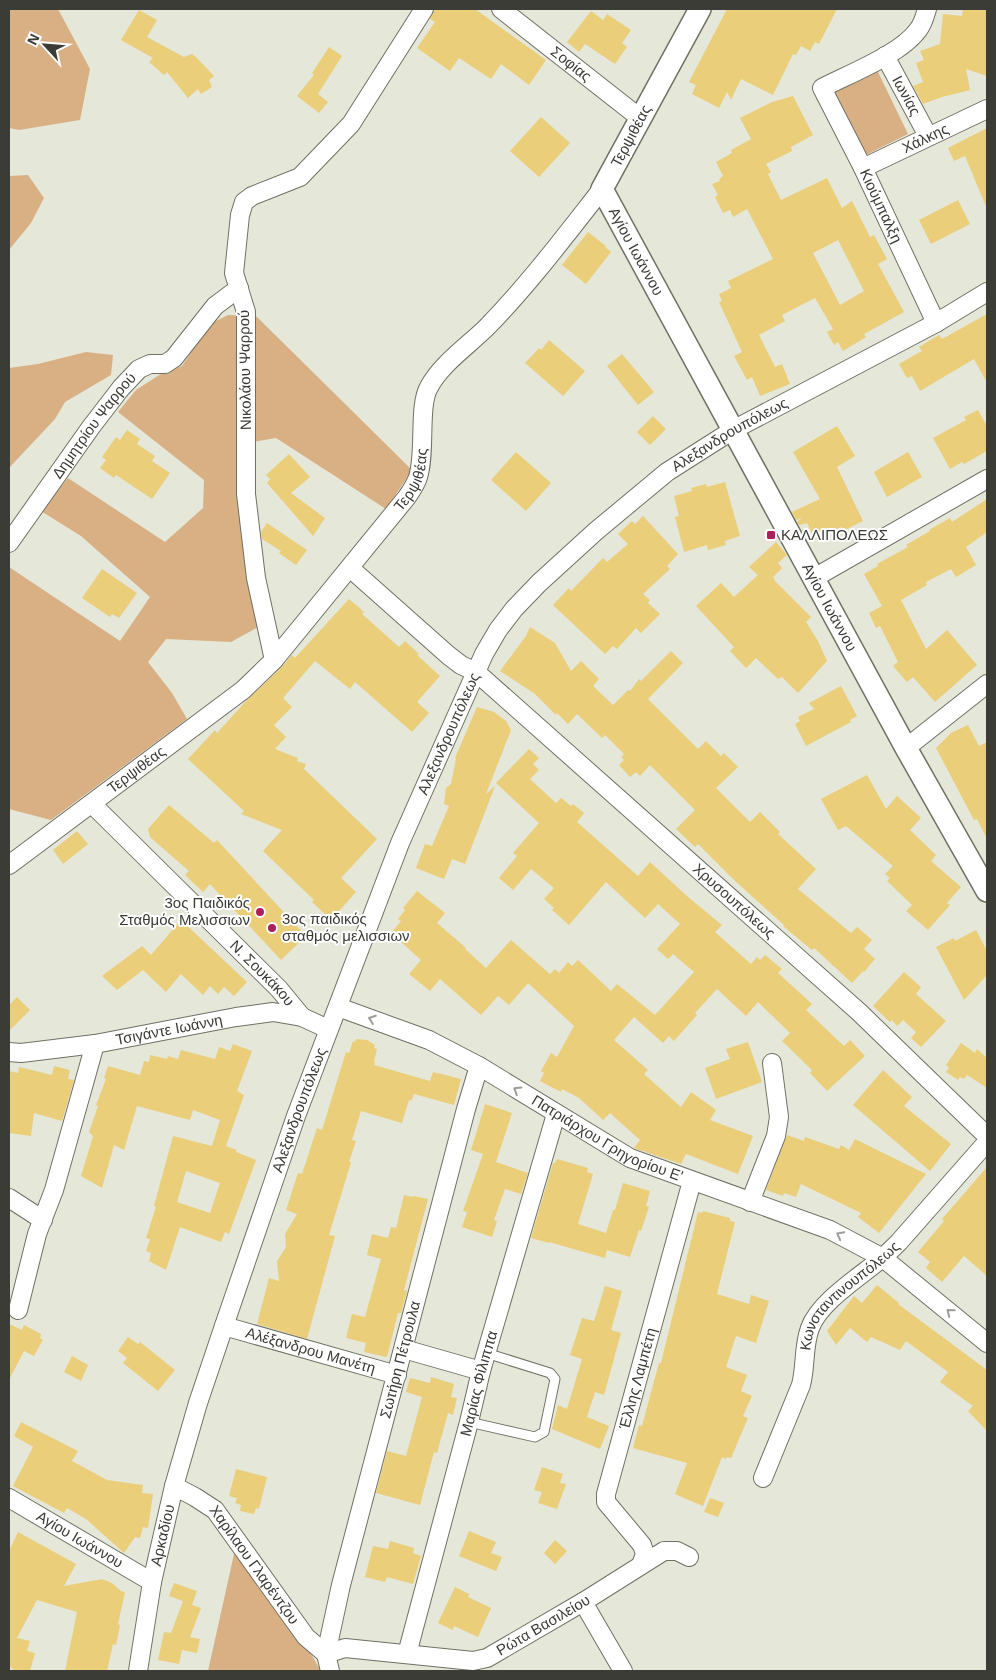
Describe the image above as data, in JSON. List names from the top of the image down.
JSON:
{
  "streets": {
    "street": [
      "Σοφίας",
      "Ιωνίας",
      "Τερψιθέας",
      "Χάλκης",
      "Κιούμπαλξη",
      "Αγίου Ιωάννου",
      "Νικολάου Ψαρρού",
      "Δημητρίου Ψαρρού",
      "Αλεξανδρουπόλεως",
      "Χρυσουπόλεως",
      "Ν. Σουκάκου",
      "Τσιγάντε Ιωάννη",
      "Πατριάρχου Γρηγορίου Ε'",
      "Κωνσταντινουπόλεως",
      "Αλέξανδρου Μανέτη",
      "Σωτήρη Πέτρουλα",
      "Έλλης Λαμπέτη",
      "Μαρίας Φίλιππα",
      "Αρκαδίου",
      "Χαρίλαου Γλαρέντζου",
      "Ρώτα Βασιλείου"
    ]
  },
  "crossings": [
    ["Σοφίας", "Τερψιθέας"],
    ["Ιωνίας", "Χάλκης"],
    ["Ιωνίας", "Κιούμπαλξη"],
    ["Τερψιθέας", "Αγίου Ιωάννου"],
    ["Τερψιθέας", "Νικολάου Ψαρρού"],
    ["Τερψιθέας", "Χρυσουπόλεως"],
    ["Τερψιθέας", "Ν. Σουκάκου"],
    ["Χάλκης", "Κιούμπαλξη"],
    ["Κιούμπαλξη", "Αλεξανδρουπόλεως"],
    ["Αγίου Ιωάννου", "Αλεξανδρουπόλεως"],
    ["Αγίου Ιωάννου", "Αρκαδίου"],
    ["Νικολάου Ψαρρού", "Δημητρίου Ψαρρού"],
    ["Αλεξανδρουπόλεως", "Χρυσουπόλεως"],
    ["Αλεξανδρουπόλεως", "Τσιγάντε Ιωάννη"],
    ["Αλεξανδρουπόλεως", "Πατριάρχου Γρηγορίου Ε'"],
    ["Αλεξανδρουπόλεως", "Αλέξανδρου Μανέτη"],
    ["Αλεξανδρουπόλεως", "Αρκαδίου"],
    ["Ν. Σουκάκου", "Τσιγάντε Ιωάννη"],
    ["Πατριάρχου Γρηγορίου Ε'", "Κωνσταντινουπόλεως"],
    ["Πατριάρχου Γρηγορίου Ε'", "Σωτήρη Πέτρουλα"],
    ["Πατριάρχου Γρηγορίου Ε'", "Έλλης Λαμπέτη"],
    ["Πατριάρχου Γρηγορίου Ε'", "Μαρίας Φίλιππα"],
    ["Αλέξανδρου Μανέτη", "Σωτήρη Πέτρουλα"],
    ["Σωτήρη Πέτρουλα", "Χαρίλαου Γλαρέντζου"],
    ["Σωτήρη Πέτρουλα", "Ρώτα Βασιλείου"],
    ["Έλλης Λαμπέτη", "Ρώτα Βασιλείου"],
    ["Μαρίας Φίλιππα", "Ρώτα Βασιλείου"],
    ["Αρκαδίου", "Χαρίλαου Γλαρέντζου"],
    ["Χαρίλαου Γλαρέντζου", "Ρώτα Βασιλείου"]
  ],
  "one_way": ["Πατριάρχου Γρηγορίου Ε'"],
  "places": {
    "transit": ["ΚΑΛΛΙΠΟΛΕΩΣ"],
    "other": ["3ος Παιδικός Σταθμός Μελισσιων", "3ος παιδικός σταθμός μελισσιων"]
  },
  "north": "top left"
}
